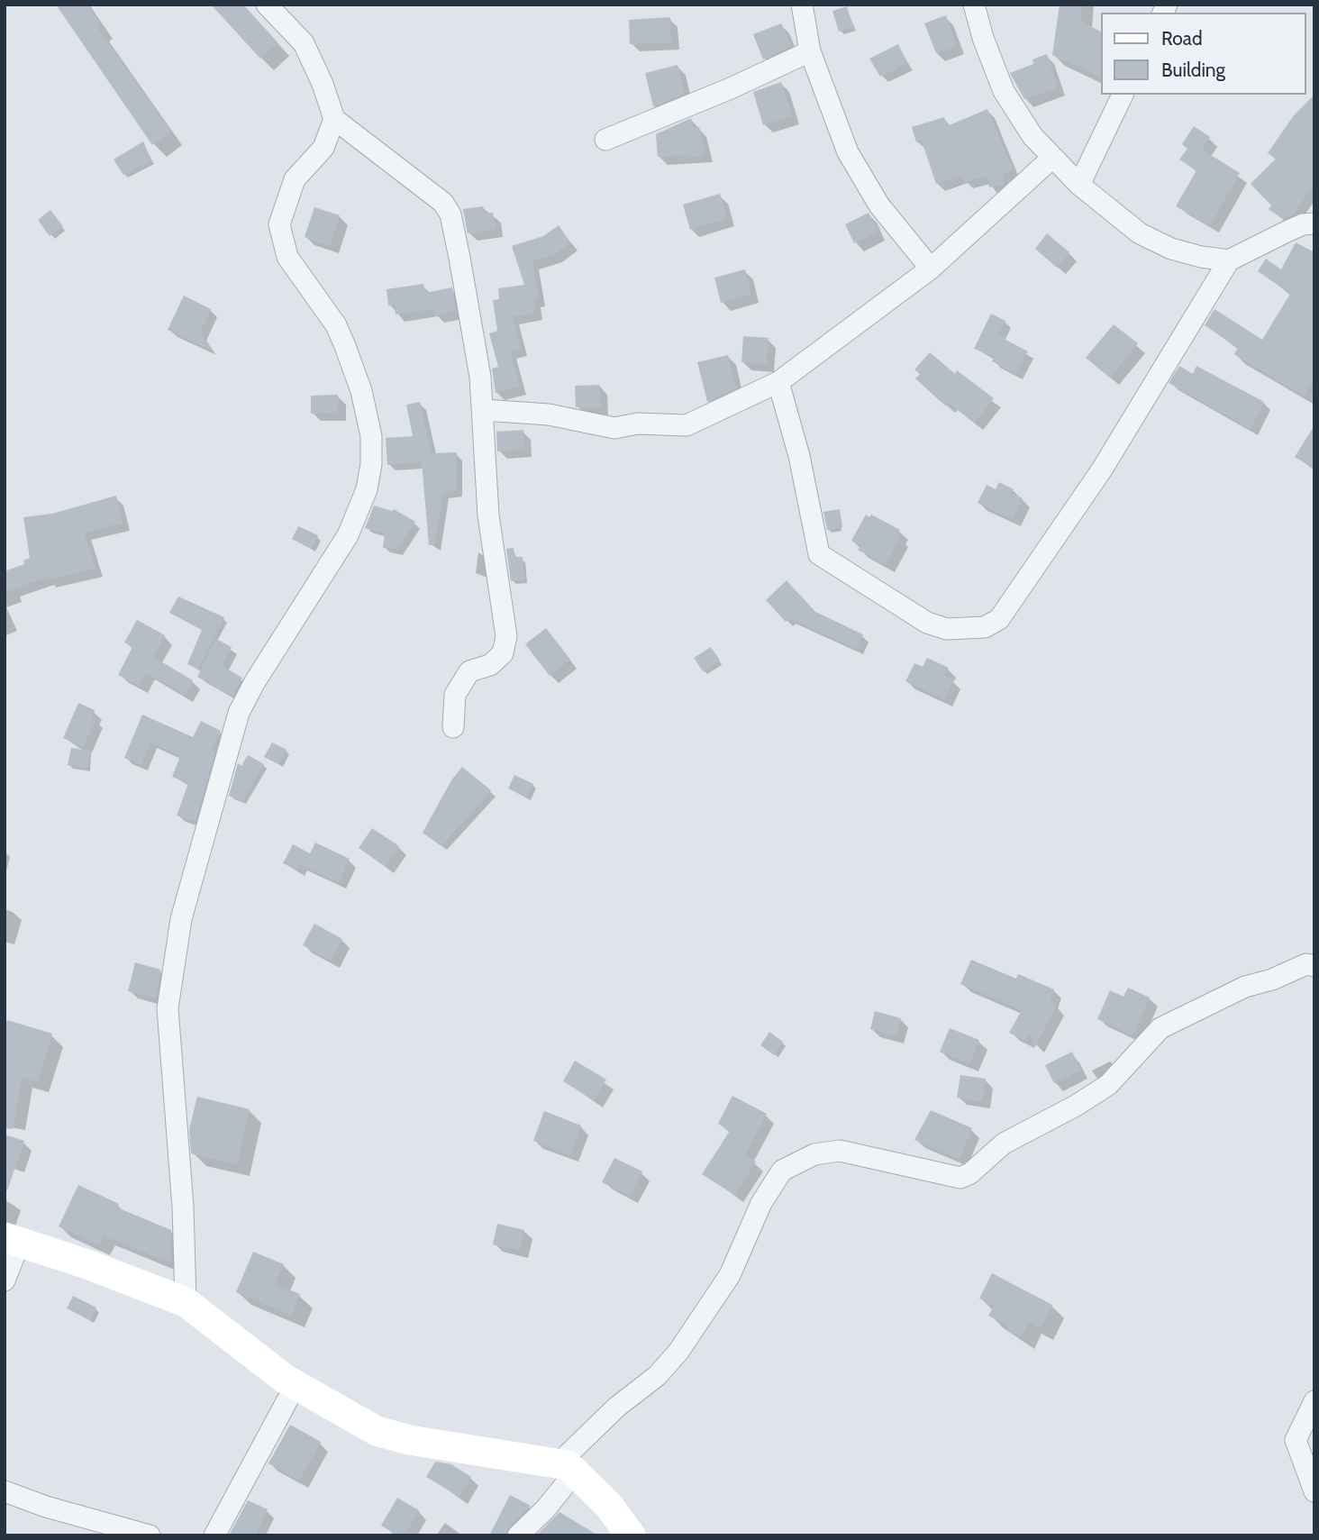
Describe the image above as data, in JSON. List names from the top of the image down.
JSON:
{
  "legend": ["Road", "Building"]
}
